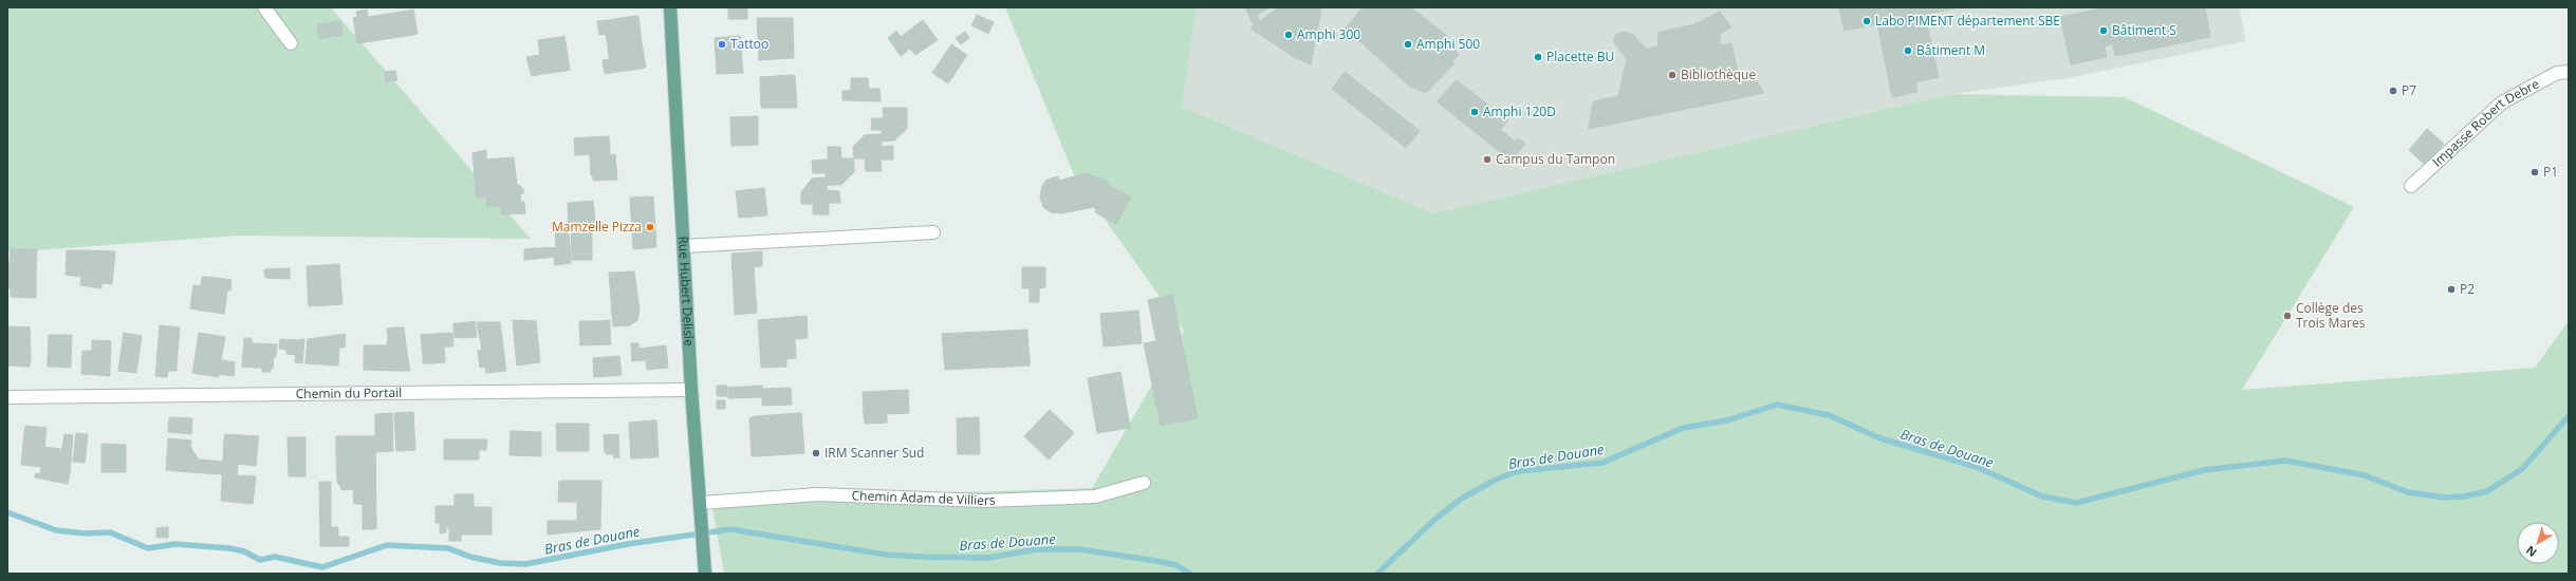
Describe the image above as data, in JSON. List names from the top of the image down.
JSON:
{
  "streets": {
    "main road": ["Rue Hubert Delisle"],
    "street": ["Impasse Robert Debre", "Chemin du Portail", "Chemin Adam de Villiers"]
  },
  "crossings": [
    ["Rue Hubert Delisle", "Chemin du Portail"],
    ["Rue Hubert Delisle", "Chemin Adam de Villiers"]
  ],
  "water": ["Bras de Douane"],
  "places": [
    "Labo PIMENT département SBE",
    "Bâtiment S",
    "Amphi 300",
    "Tattoo",
    "Amphi 500",
    "Bâtiment M",
    "Placette BU",
    "Bibliothèque",
    "P7",
    "Amphi 120D",
    "Campus du Tampon",
    "P1",
    "Mamzelle Pizza",
    "P2",
    "Collège des Trois Mares",
    "IRM Scanner Sud"
  ],
  "north": "bottom left"
}
